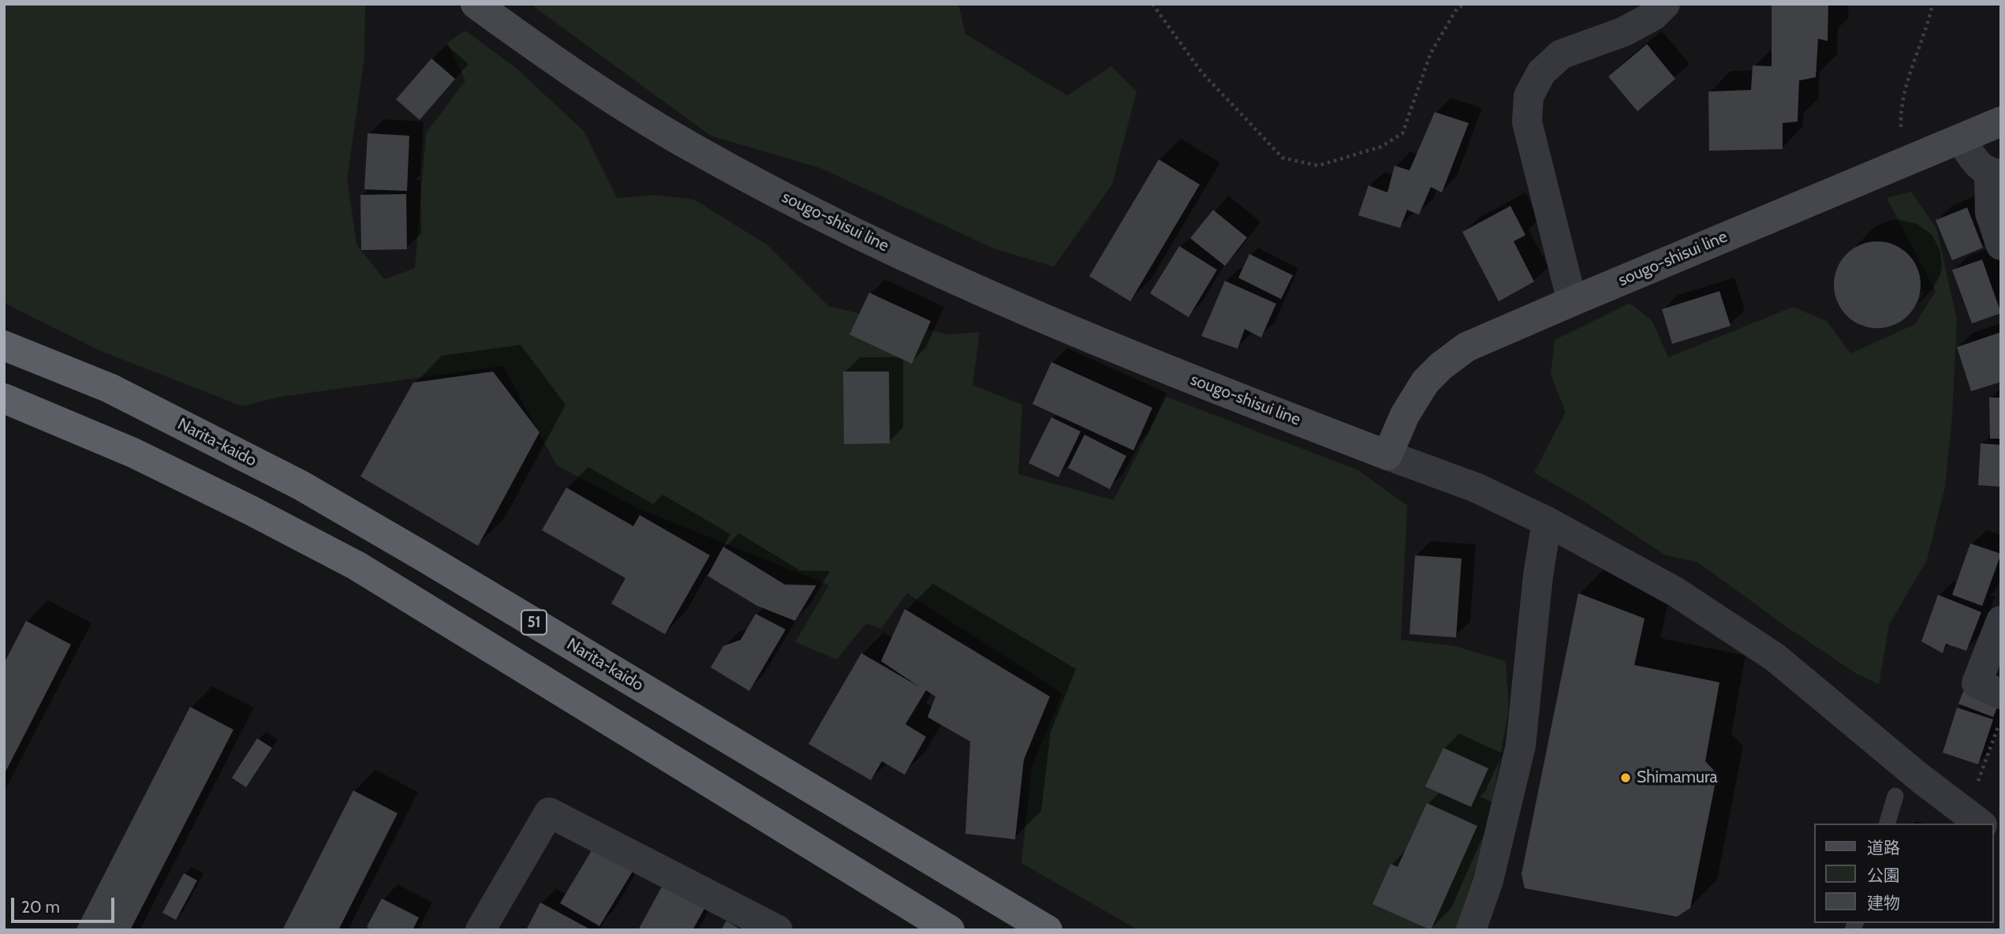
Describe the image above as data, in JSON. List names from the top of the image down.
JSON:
{
  "streets": {
    "highway": ["Narita-kaido", "51"],
    "main road": ["sougo-shisui line"]
  },
  "places": ["Shimamura"],
  "legend": ["道路", "公園", "建物"],
  "scale_bar": "20 m"
}
